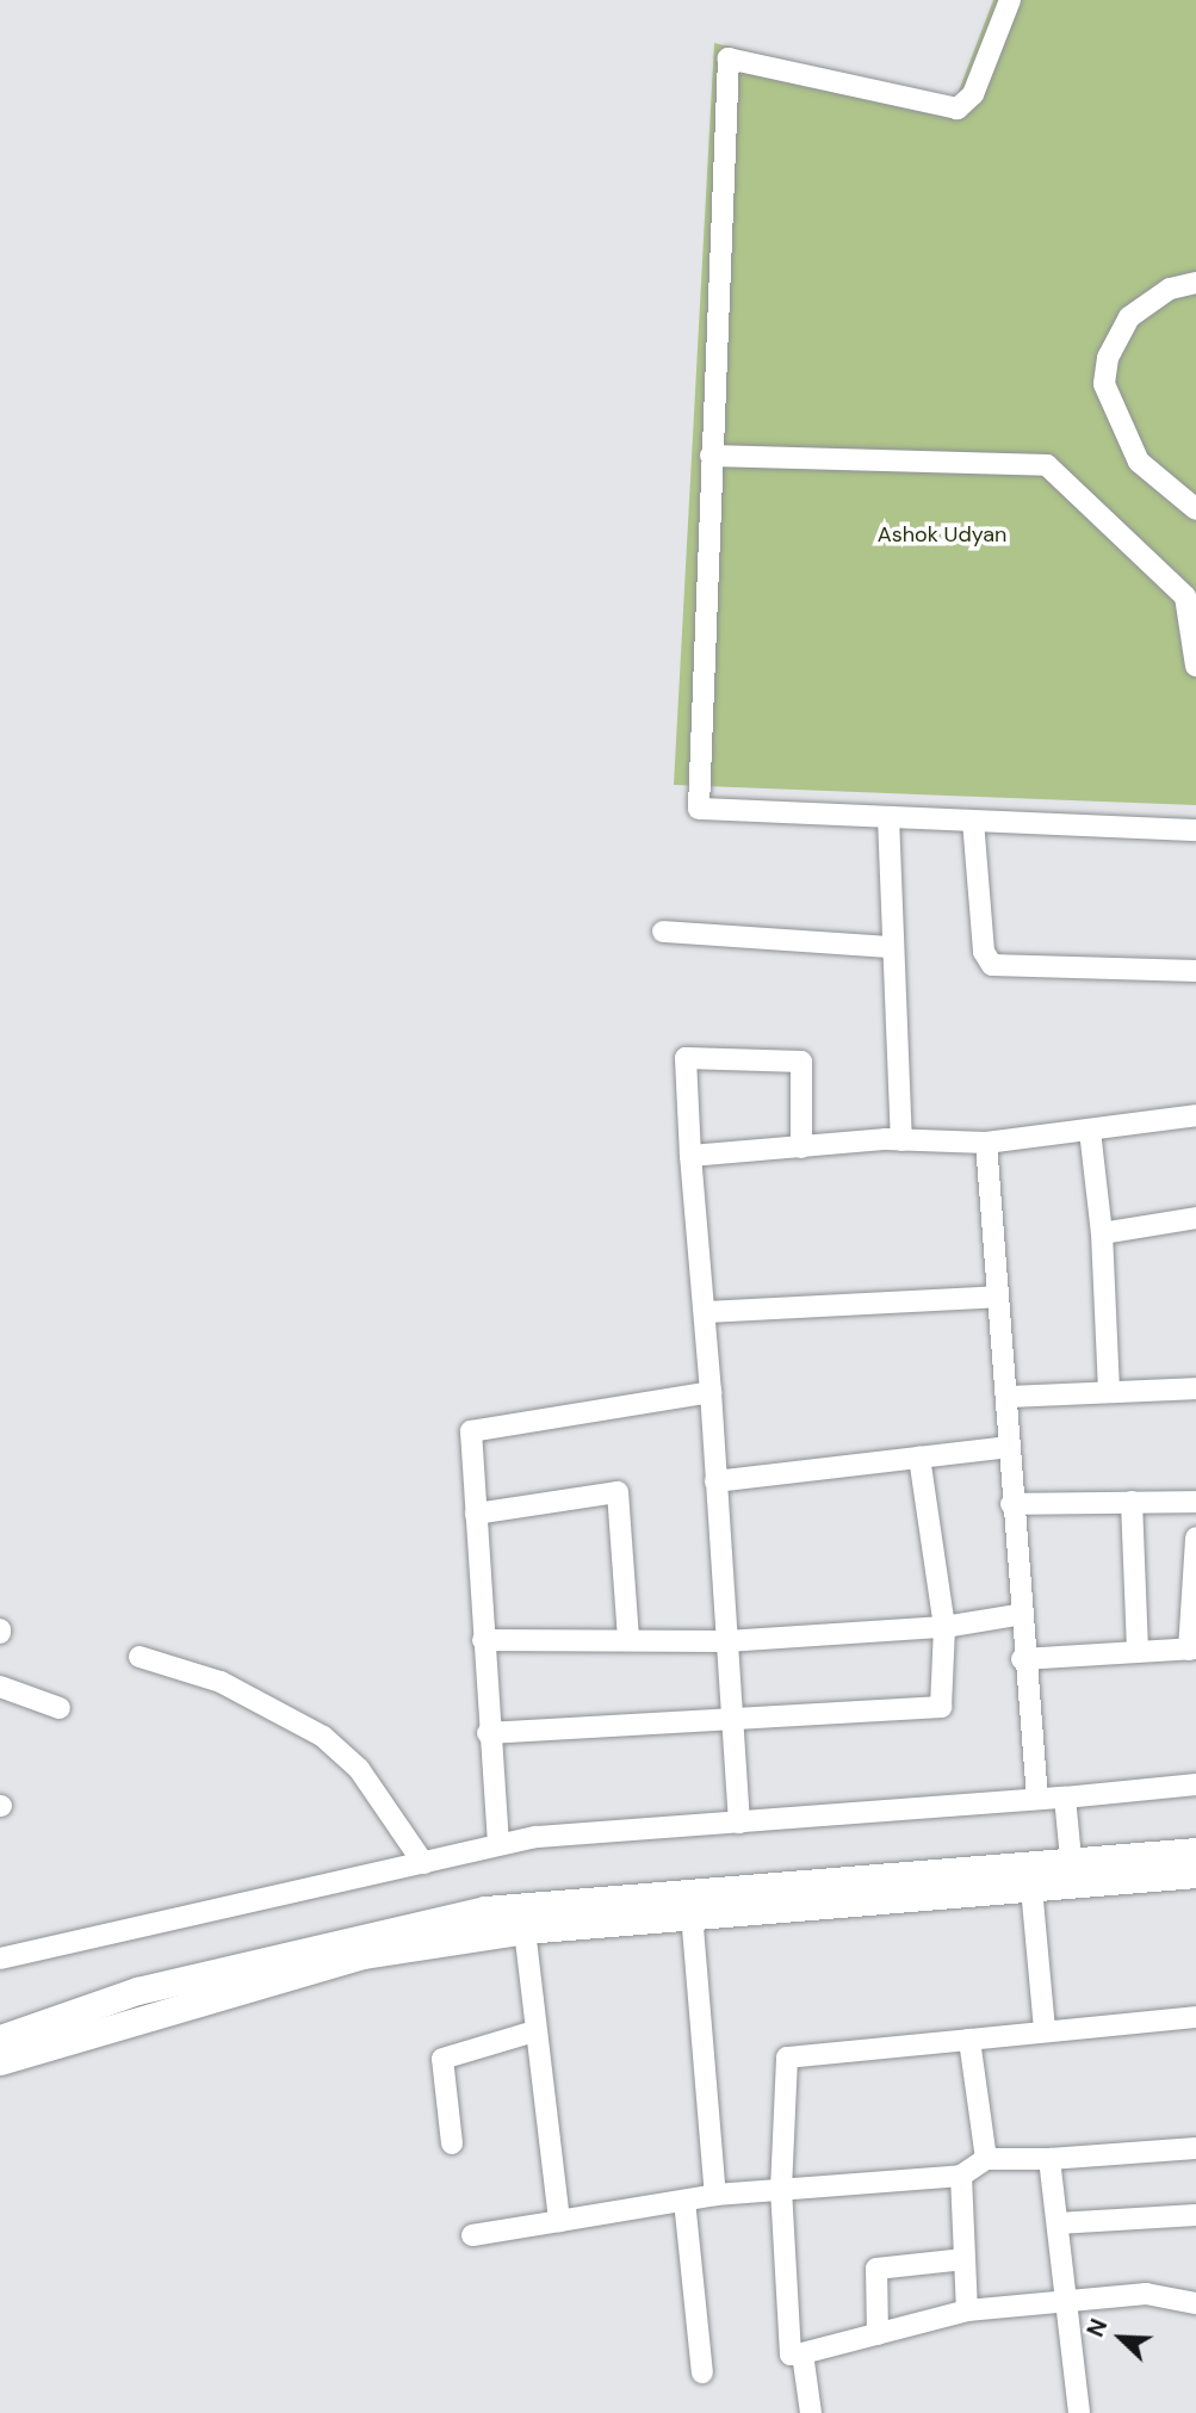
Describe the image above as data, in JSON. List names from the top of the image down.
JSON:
{
  "parks": ["Ashok Udyan"],
  "north": "top left"
}
